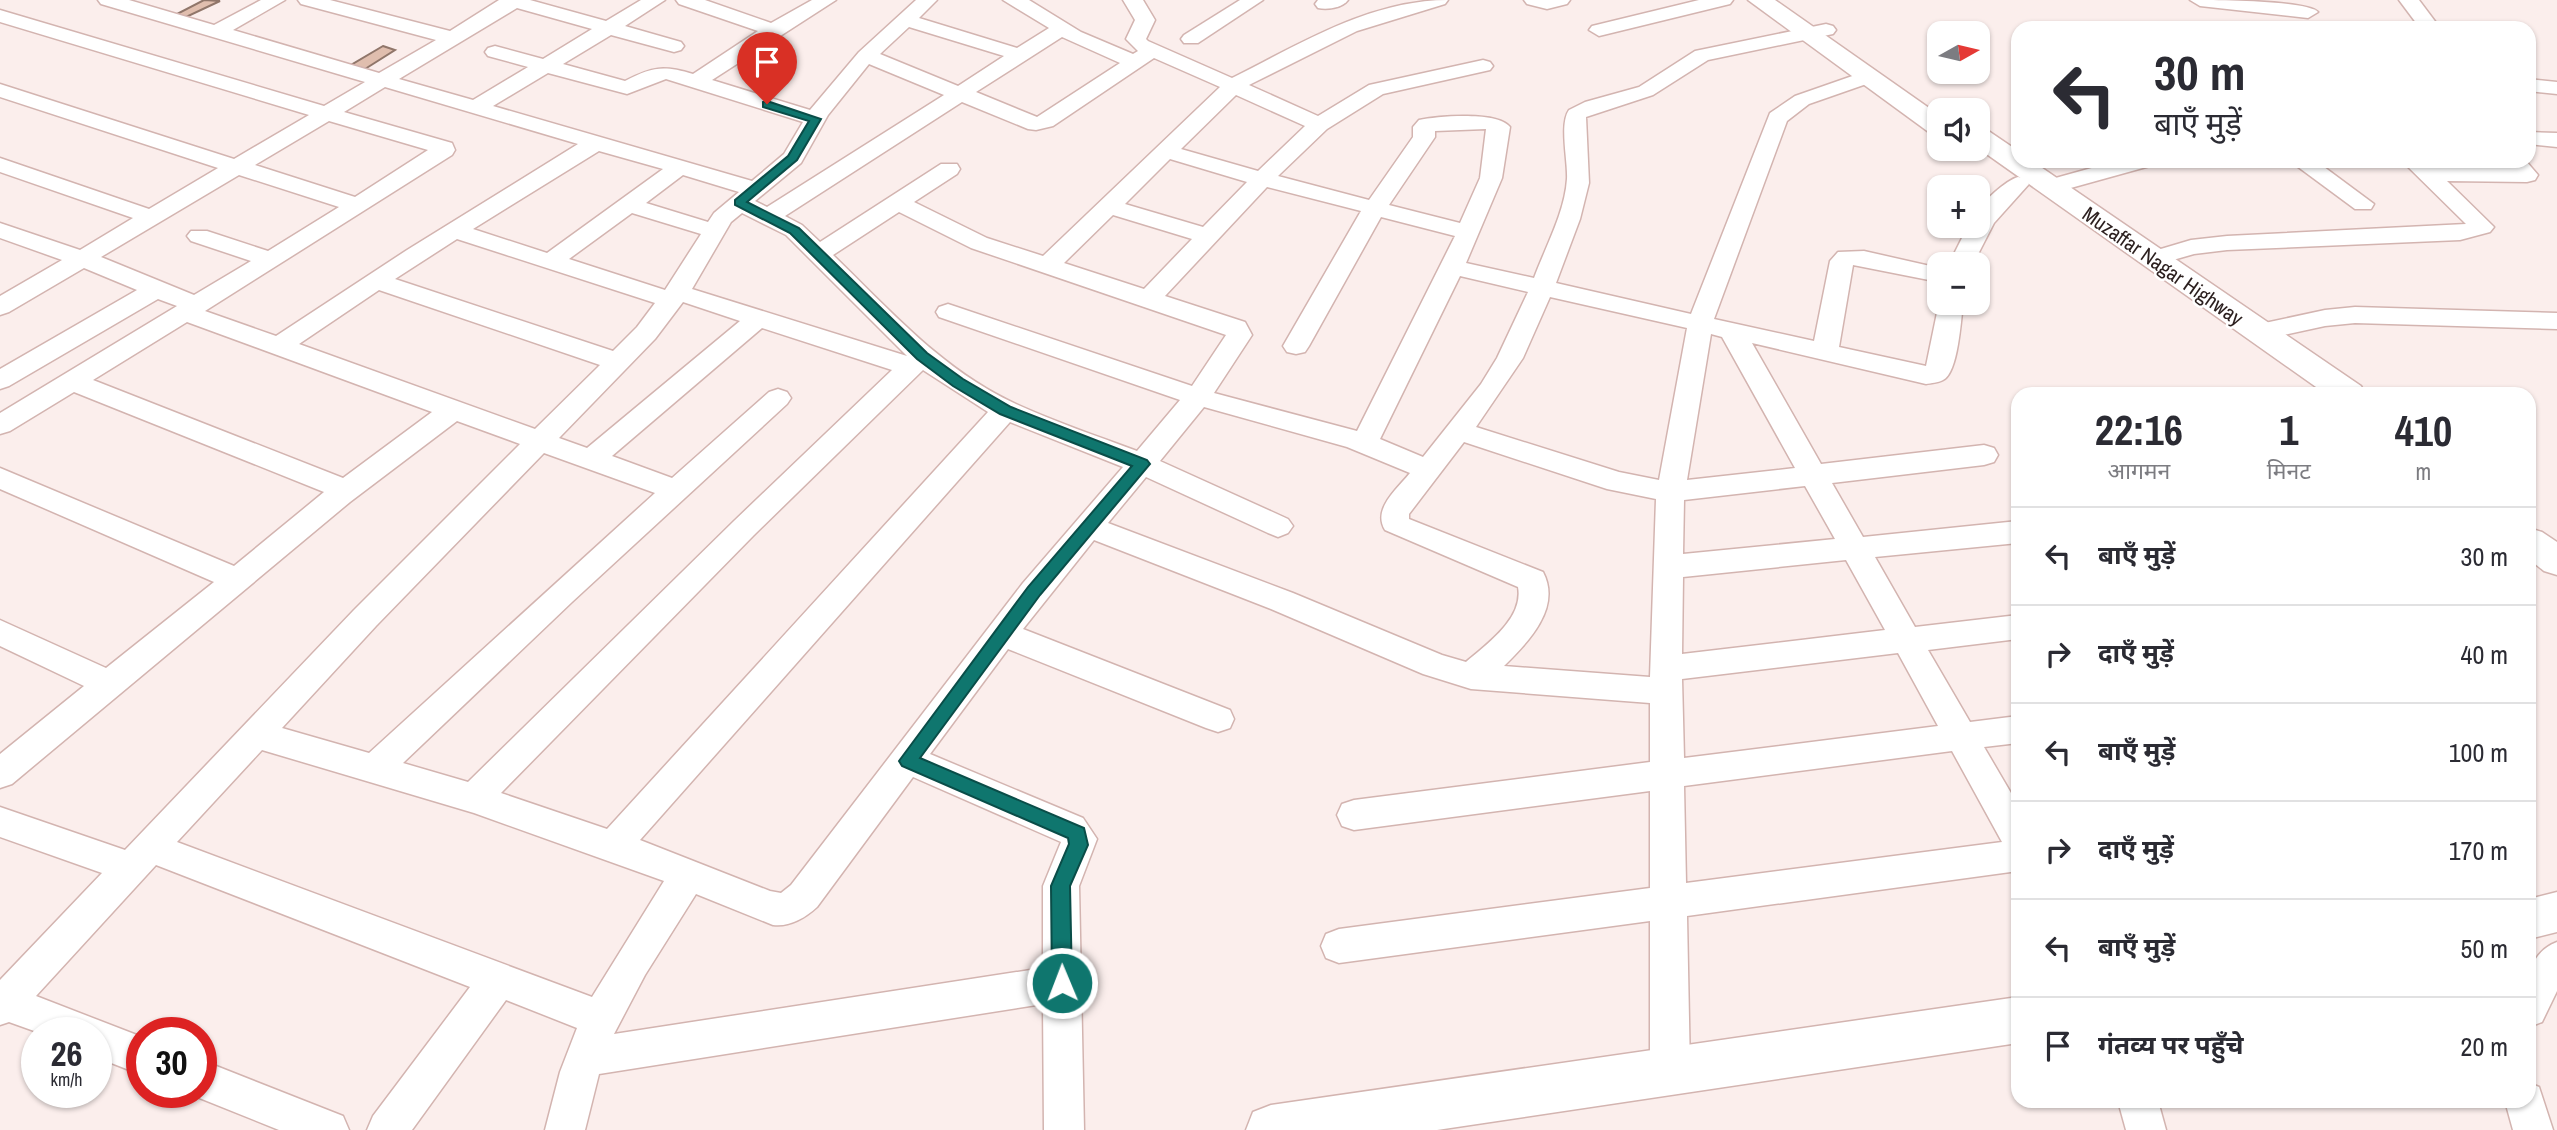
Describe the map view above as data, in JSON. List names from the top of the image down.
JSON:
{
  "streets": {
    "main road": ["Muzaffar Nagar Highway"]
  },
  "north": "right",
  "page": {
    "map_buttons": ["+", "−"],
    "turn": ["30 m", "बाएँ मुड़ें"],
    "eta": [
      "22:16",
      "आगमन",
      "1",
      "मिनट",
      "410",
      "m"
    ],
    "list": [
      {
        "name": "बाएँ मुड़ें",
        "value": "30 m"
      },
      {
        "name": "दाएँ मुड़ें",
        "value": "40 m"
      },
      {
        "name": "बाएँ मुड़ें",
        "value": "100 m"
      },
      {
        "name": "दाएँ मुड़ें",
        "value": "170 m"
      },
      {
        "name": "बाएँ मुड़ें",
        "value": "50 m"
      },
      {
        "name": "गंतव्य पर पहुँचे",
        "value": "20 m"
      }
    ],
    "speed": "26 km/h",
    "limit": "30"
  }
}
